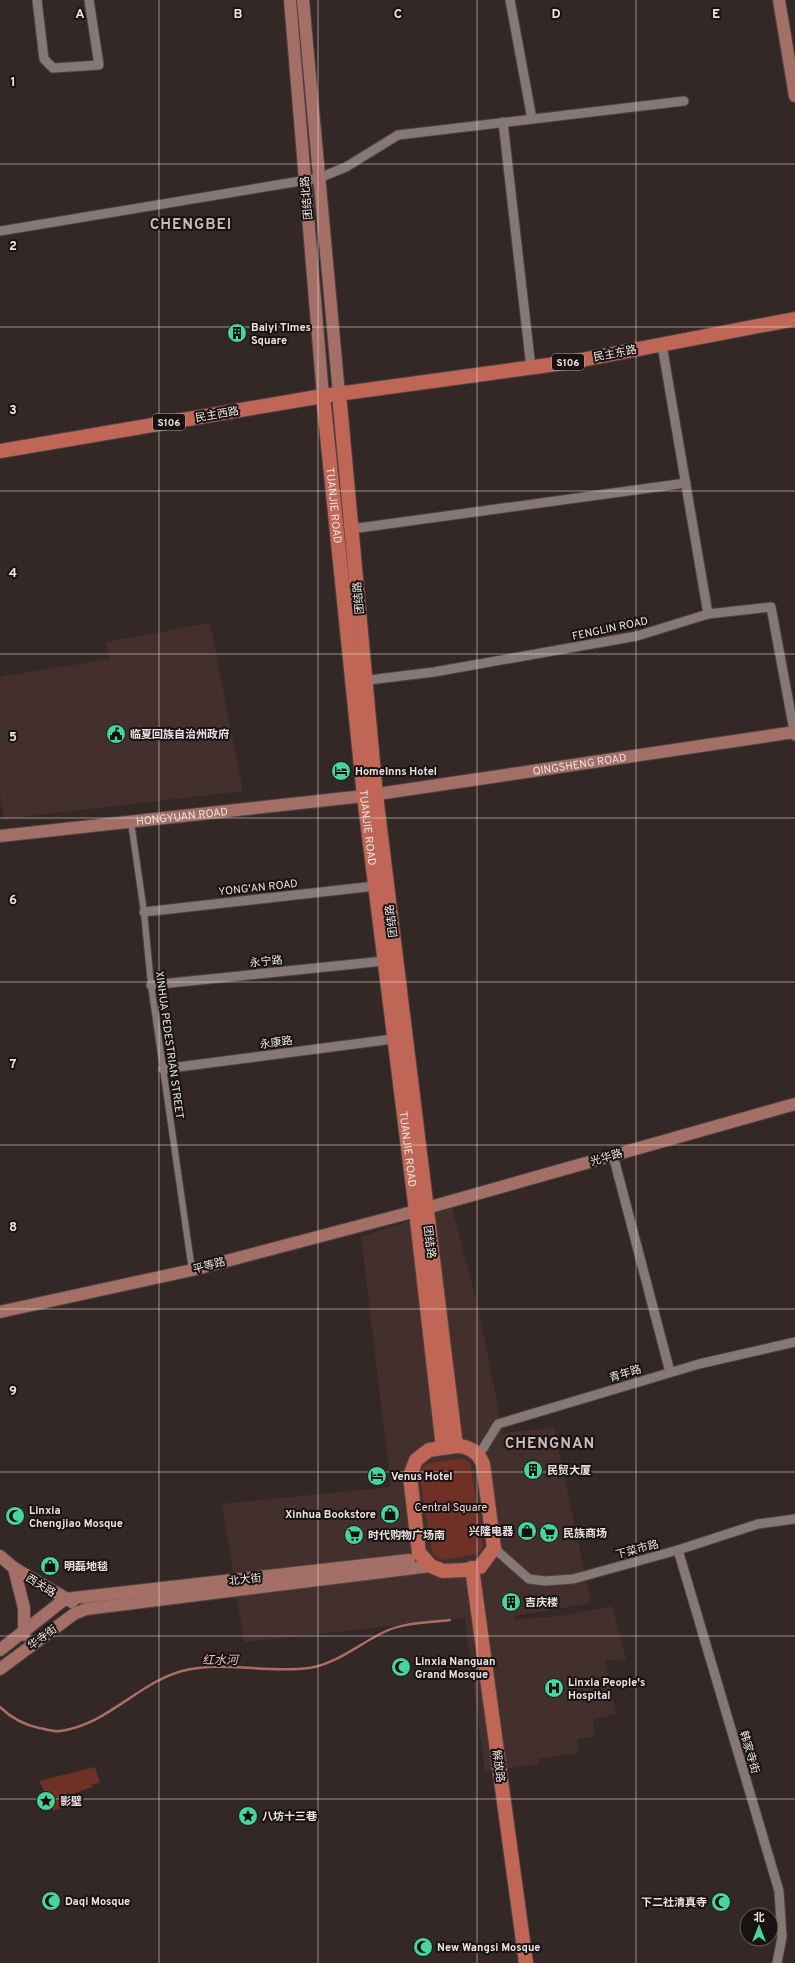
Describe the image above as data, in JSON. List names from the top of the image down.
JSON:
{
  "streets": {
    "main road": [
      "团结北路",
      "民主东路",
      "S106",
      "民主西路",
      "TUANJIE ROAD",
      "团结路",
      "QINGSHENG ROAD",
      "HONGYUAN ROAD",
      "光华路",
      "平等路",
      "北大街",
      "西关路",
      "华寺街",
      "解放路"
    ],
    "street": [
      "FENGLIN ROAD",
      "YONG'AN ROAD",
      "永宁路",
      "永康路",
      "XINHUA PEDESTRIAN STREET",
      "青年路",
      "下菜市路",
      "韩家寺街"
    ]
  },
  "crossings": [
    ["团结北路", "民主东路"],
    ["团结北路", "民主西路"],
    ["团结北路", "TUANJIE ROAD"],
    ["团结北路", "团结路"],
    ["民主东路", "民主西路"],
    ["民主东路", "团结路"],
    ["民主西路", "TUANJIE ROAD"],
    ["民主西路", "团结路"],
    ["TUANJIE ROAD", "团结路"],
    ["TUANJIE ROAD", "FENGLIN ROAD"],
    ["TUANJIE ROAD", "QINGSHENG ROAD"],
    ["TUANJIE ROAD", "HONGYUAN ROAD"],
    ["TUANJIE ROAD", "YONG'AN ROAD"],
    ["TUANJIE ROAD", "永宁路"],
    ["TUANJIE ROAD", "永康路"],
    ["TUANJIE ROAD", "光华路"],
    ["TUANJIE ROAD", "平等路"],
    ["团结路", "FENGLIN ROAD"],
    ["团结路", "QINGSHENG ROAD"],
    ["团结路", "HONGYUAN ROAD"],
    ["团结路", "光华路"],
    ["团结路", "平等路"],
    ["团结路", "青年路"],
    ["团结路", "下菜市路"],
    ["团结路", "北大街"],
    ["团结路", "解放路"],
    ["FENGLIN ROAD", "QINGSHENG ROAD"],
    ["QINGSHENG ROAD", "HONGYUAN ROAD"],
    ["HONGYUAN ROAD", "XINHUA PEDESTRIAN STREET"],
    ["YONG'AN ROAD", "XINHUA PEDESTRIAN STREET"],
    ["永宁路", "XINHUA PEDESTRIAN STREET"],
    ["永康路", "XINHUA PEDESTRIAN STREET"],
    ["XINHUA PEDESTRIAN STREET", "平等路"],
    ["光华路", "平等路"],
    ["青年路", "下菜市路"],
    ["青年路", "北大街"],
    ["青年路", "解放路"],
    ["下菜市路", "北大街"],
    ["下菜市路", "韩家寺街"],
    ["下菜市路", "解放路"],
    ["北大街", "西关路"],
    ["北大街", "华寺街"],
    ["北大街", "解放路"],
    ["西关路", "华寺街"]
  ],
  "districts": ["CHENGBEI", "CHENGNAN"],
  "water": ["红水河"],
  "parks": ["Central Square"],
  "places": {
    "building": ["Baiyi Times Square", "民贸大厦", "吉庆楼"],
    "public building": ["临夏回族自治州政府"],
    "hotel": ["HomeInns Hotel", "Venus Hotel"],
    "shop": ["Xinhua Bookstore", "兴隆电器", "明磊地毯"],
    "mosque": [
      "Linxia Chengjiao Mosque",
      "Linxia Nanguan Grand Mosque",
      "Daqi Mosque",
      "下二社清真寺",
      "New Wangsi Mosque"
    ],
    "supermarket": ["民族商场", "时代购物广场南"],
    "hospital": ["Linxia People's Hospital"],
    "place": ["影壁", "八坊十三巷"]
  },
  "north": "top",
  "grid": {
    "columns": [
      "A",
      "B",
      "C",
      "D",
      "E"
    ],
    "rows": [
      "1",
      "2",
      "3",
      "4",
      "5",
      "6",
      "7",
      "8",
      "9"
    ]
  }
}
